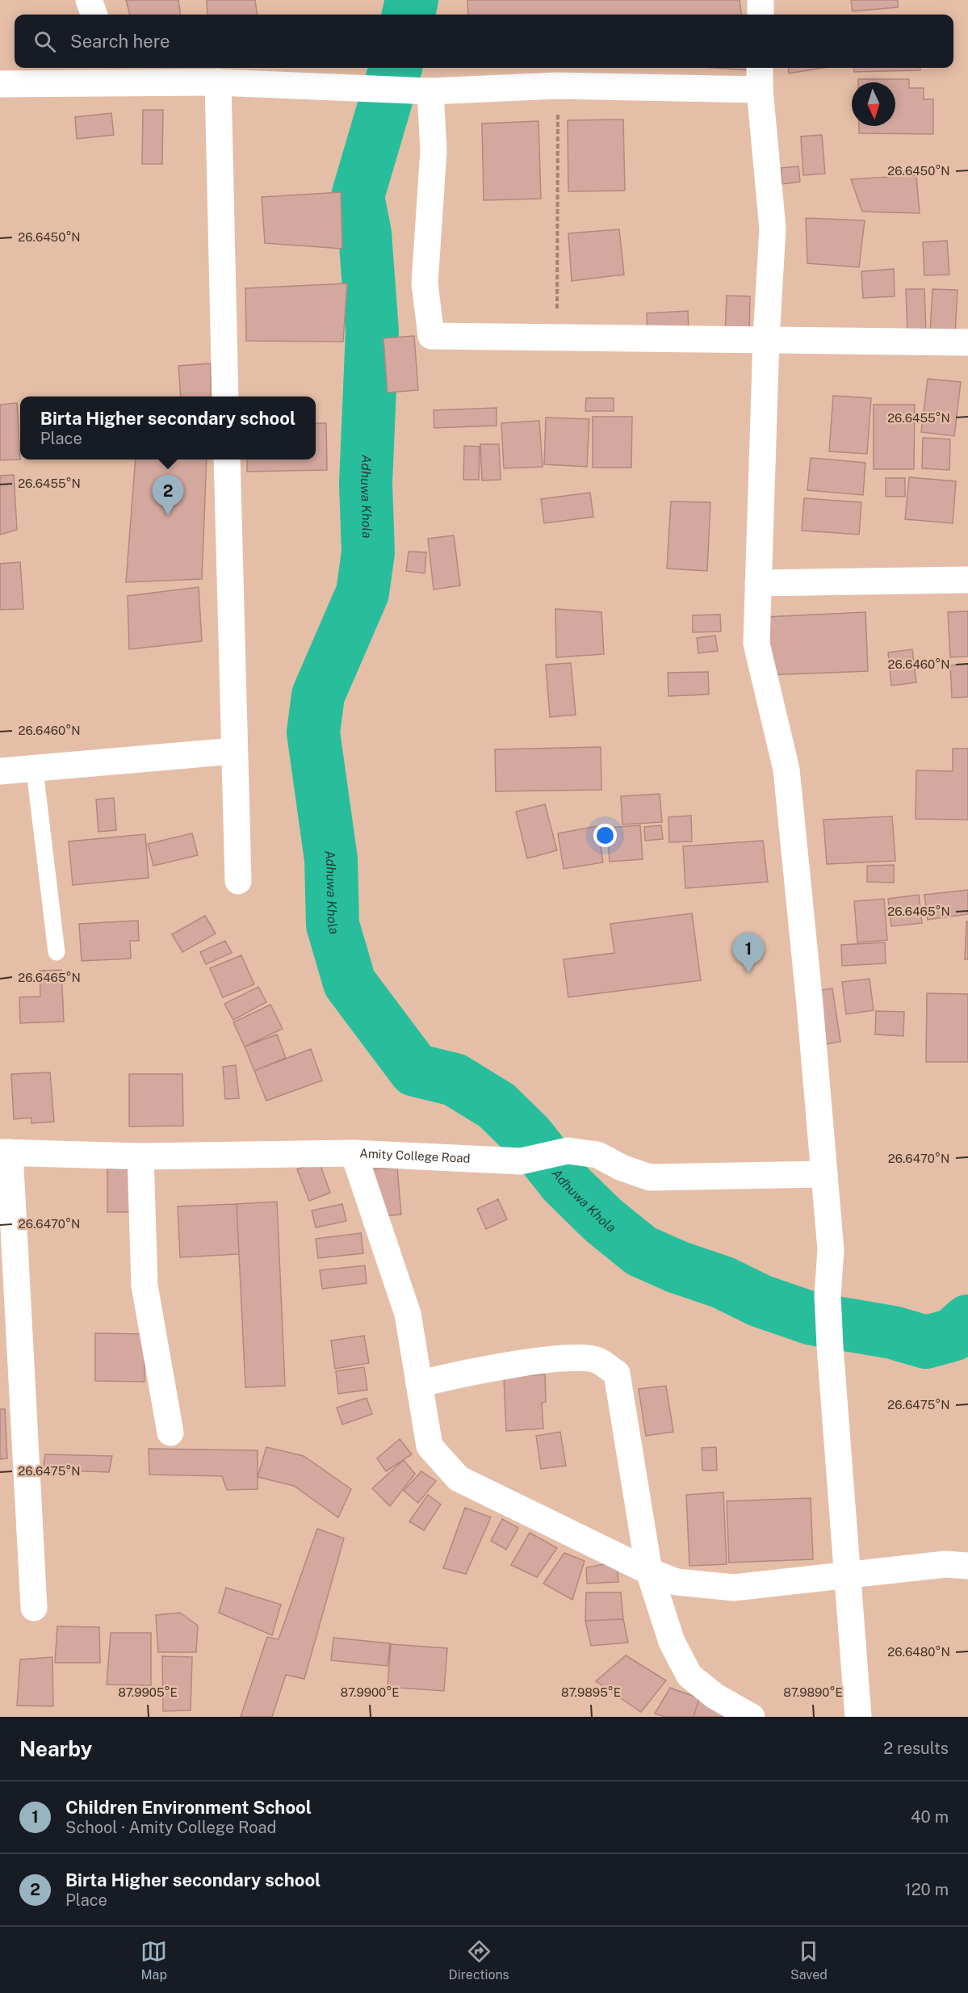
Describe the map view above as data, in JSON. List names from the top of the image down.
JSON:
{
  "streets": {
    "street": ["Amity College Road"]
  },
  "water": ["Adhuwa Khola"],
  "north": "bottom",
  "page": {
    "search": "Search here",
    "popup": ["Birta Higher secondary school", "Place"],
    "pins": ["2", "1"],
    "heading": ["Nearby", "2 results"],
    "list": [
      {
        "mark": "1",
        "name": "Children Environment School",
        "note": "School · Amity College Road",
        "value": "40 m"
      },
      {
        "mark": "2",
        "name": "Birta Higher secondary school",
        "note": "Place",
        "value": "120 m"
      }
    ],
    "nav": ["Map", "Directions", "Saved"]
  },
  "coordinates": [
    "26.6450°N",
    "26.6455°N",
    "26.6460°N",
    "26.6465°N",
    "26.6470°N",
    "26.6475°N",
    "26.6480°N",
    "87.9905°E",
    "87.9900°E",
    "87.9895°E",
    "87.9890°E"
  ]
}
